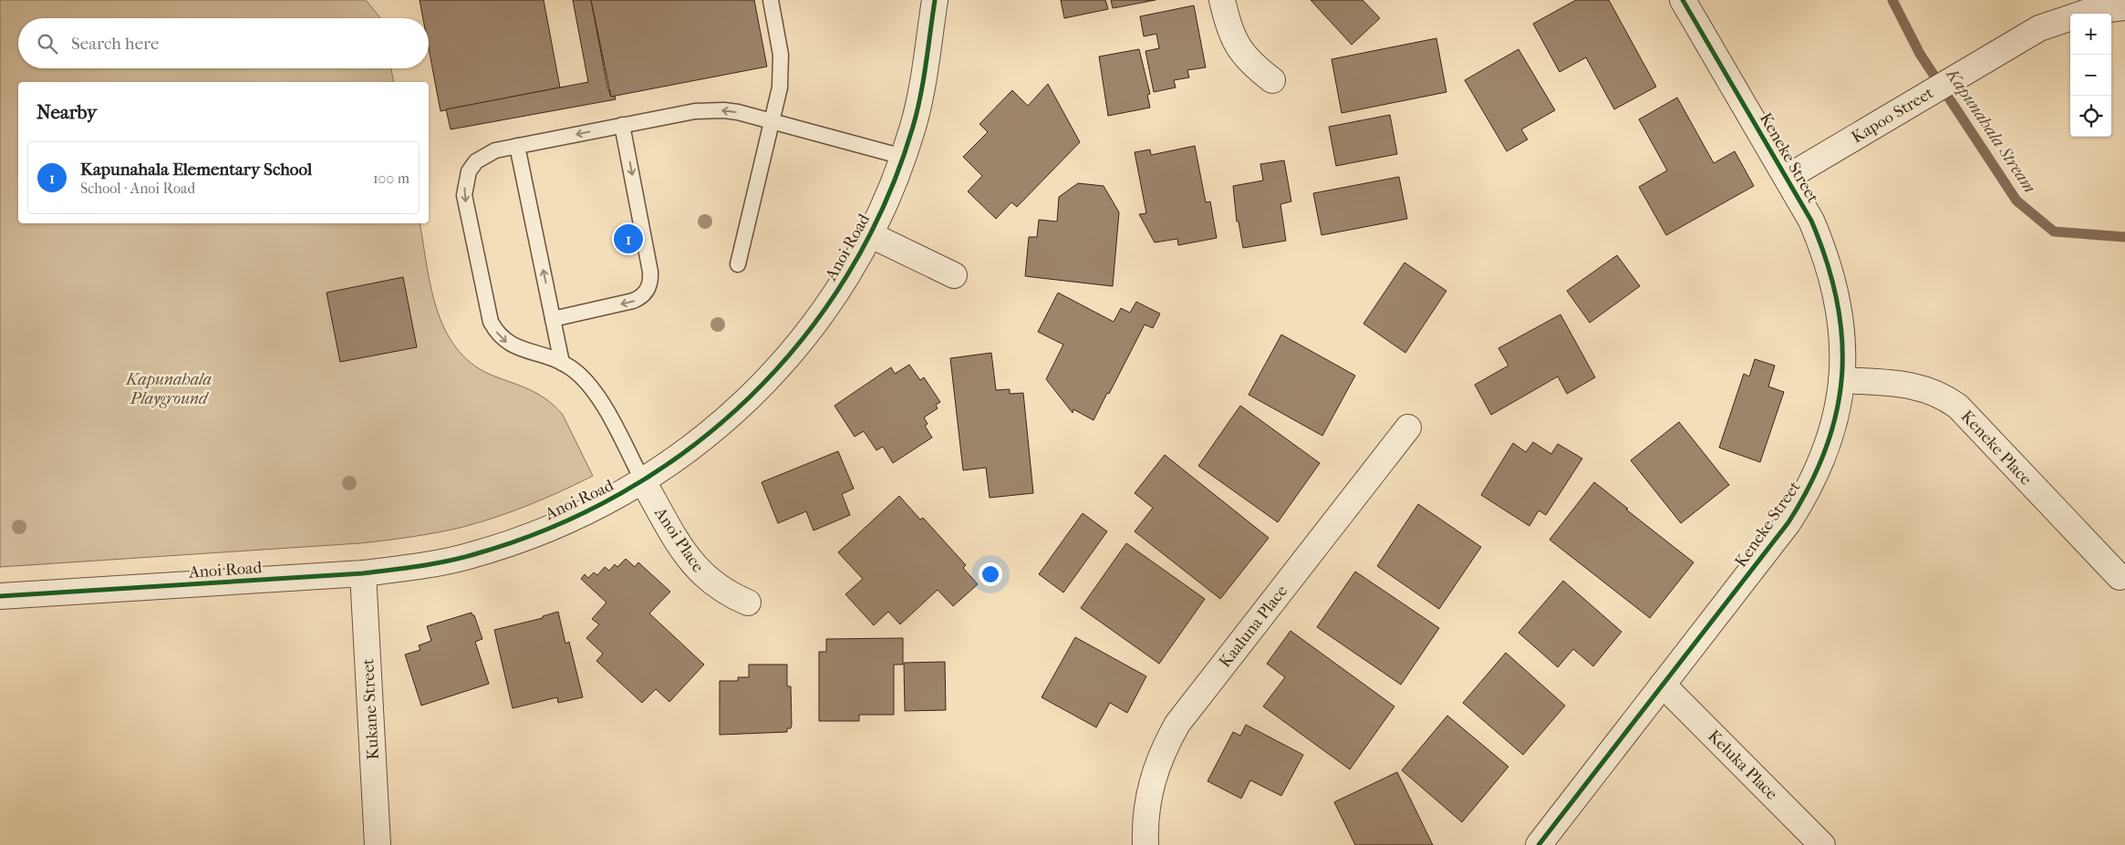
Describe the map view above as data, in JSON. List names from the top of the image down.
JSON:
{
  "streets": {
    "street": [
      "Kapoo Street",
      "Keneke Street",
      "Anoi Road",
      "Keneke Place",
      "Anoi Place",
      "Kaaluna Place",
      "Kukane Street",
      "Keluka Place"
    ]
  },
  "crossings": [
    ["Kapoo Street", "Keneke Street"],
    ["Keneke Street", "Keneke Place"],
    ["Keneke Street", "Keluka Place"],
    ["Anoi Road", "Anoi Place"],
    ["Anoi Road", "Kukane Street"]
  ],
  "water": ["Kapunahala Stream"],
  "parks": ["Kapunahala Playground"],
  "page": {
    "map_buttons": ["+", "−"],
    "search": "Search here",
    "heading": "Nearby",
    "list": [
      {
        "mark": "1",
        "name": "Kapunahala Elementary School",
        "note": "School · Anoi Road",
        "value": "100 m"
      }
    ],
    "pins": "1"
  }
}
